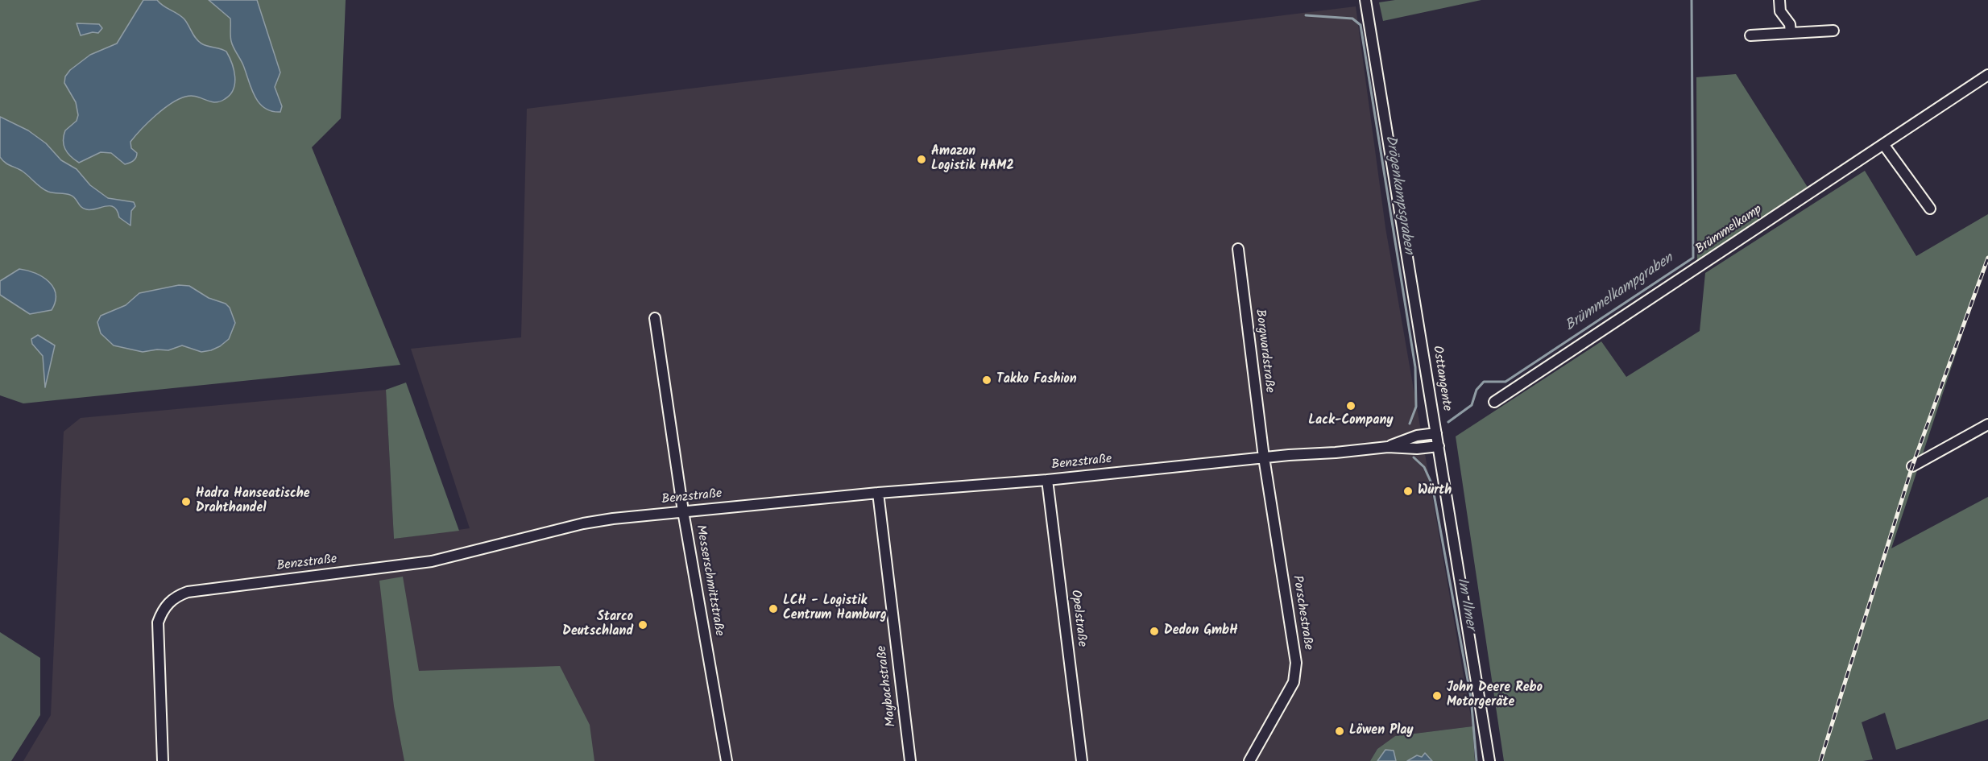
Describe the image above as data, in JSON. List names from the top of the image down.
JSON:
{
  "streets": {
    "street": [
      "Brümmelkamp",
      "Borgwardstraße",
      "Osttangente",
      "Benzstraße",
      "Messerschmittstraße",
      "Porschestraße",
      "Opelstraße",
      "Maybachstraße"
    ]
  },
  "crossings": [
    ["Borgwardstraße", "Benzstraße"],
    ["Borgwardstraße", "Porschestraße"],
    ["Osttangente", "Benzstraße"],
    ["Benzstraße", "Messerschmittstraße"],
    ["Benzstraße", "Porschestraße"],
    ["Benzstraße", "Opelstraße"],
    ["Benzstraße", "Maybachstraße"]
  ],
  "water": ["Drögenkampsgraben", "Brümmelkampgraben", "Im Ilmer"],
  "places": [
    "Amazon Logistik HAM2",
    "Takko Fashion",
    "Lack-Company",
    "Würth",
    "Hadra Hanseatische Drahthandel",
    "LCH - Logistik Centrum Hamburg",
    "Starco Deutschland",
    "Dedon GmbH",
    "John Deere Rebo Motorgeräte",
    "Löwen Play"
  ]
}
